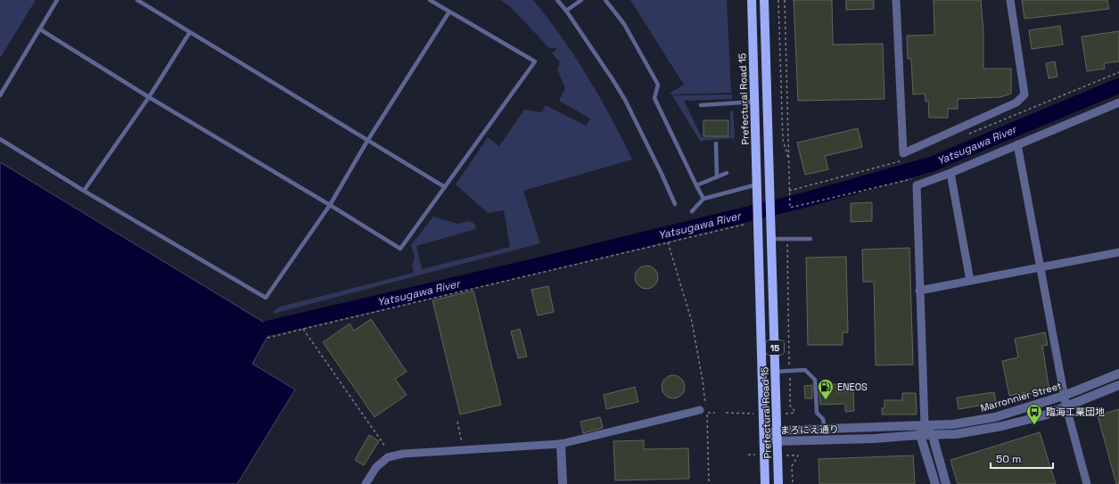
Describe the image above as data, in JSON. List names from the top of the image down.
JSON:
{
  "streets": {
    "main road": ["Prefectural Road 15", "15"],
    "street": ["Marronnier Street", "まろにえ通り"]
  },
  "crossings": [
    ["Prefectural Road 15", "まろにえ通り"],
    ["Marronnier Street", "まろにえ通り"]
  ],
  "water": ["Yatsugawa River"],
  "places": {
    "fuel station": ["ENEOS"],
    "bus stop": ["臨海工業団地"]
  },
  "scale_bar": "50 m"
}
